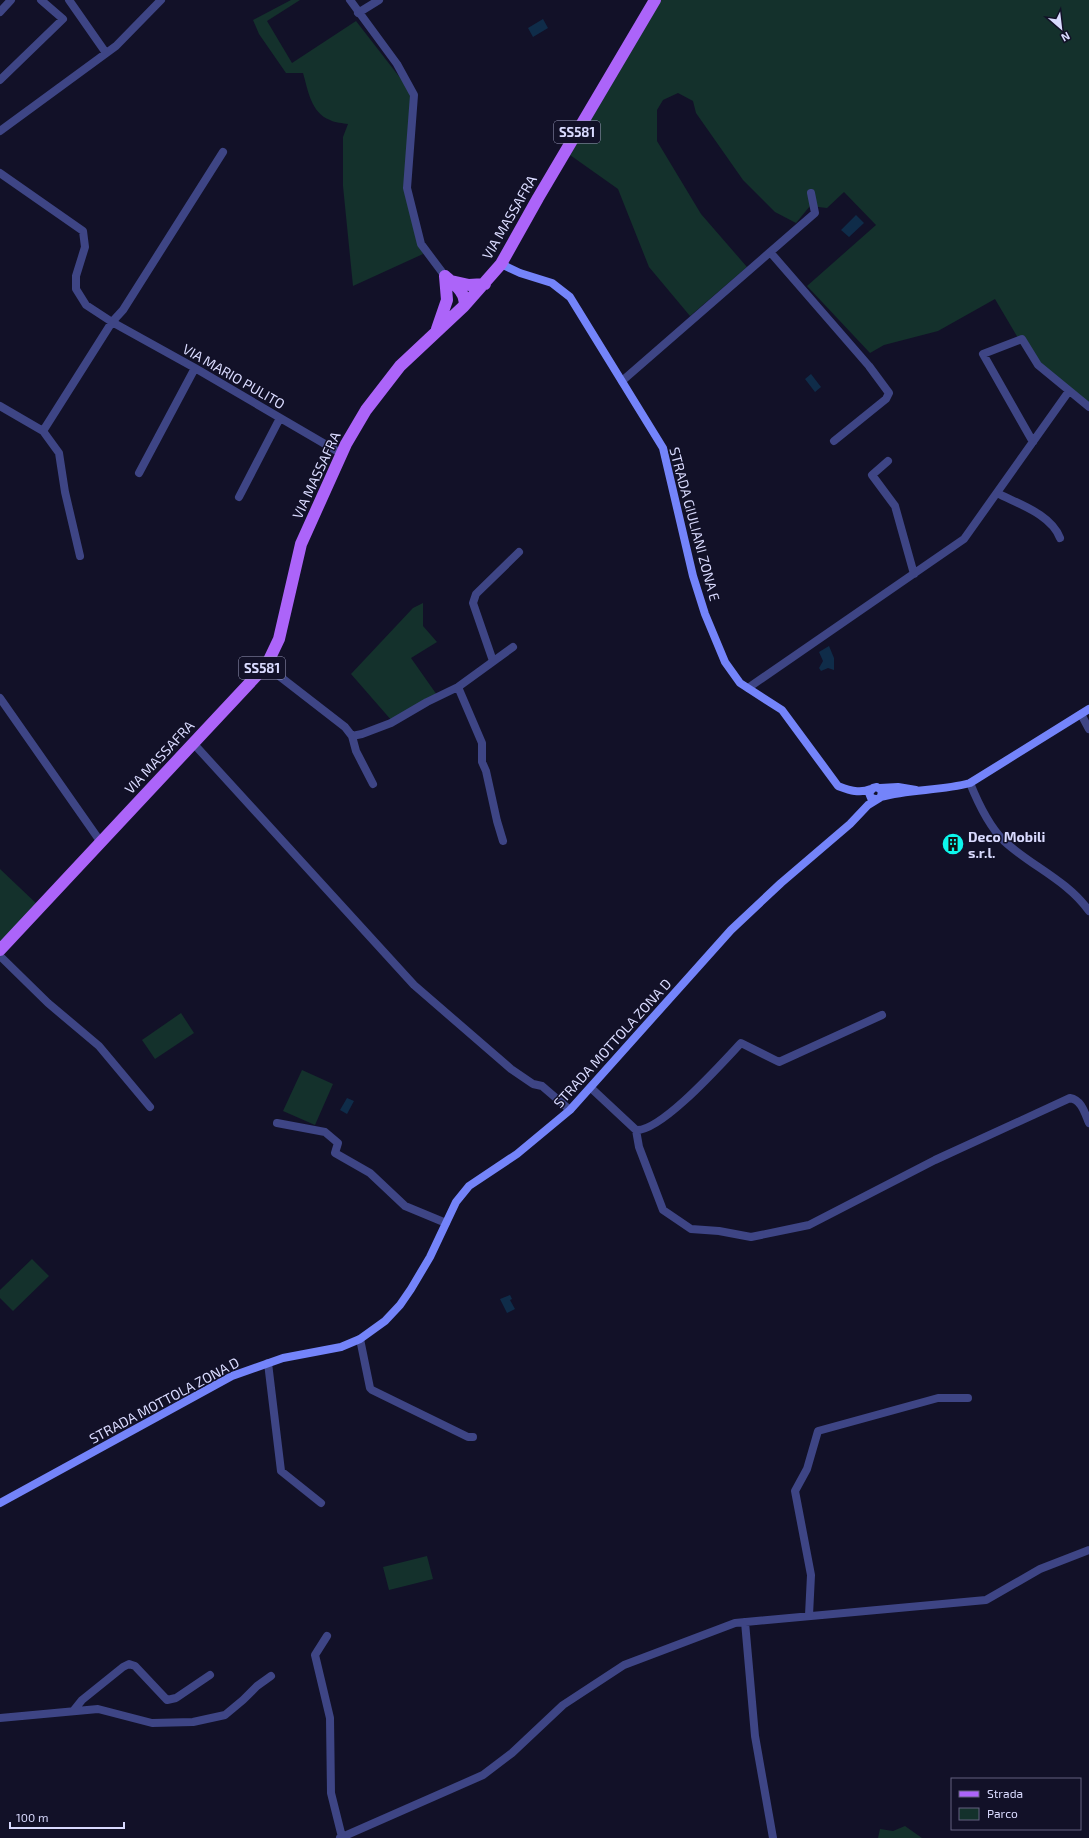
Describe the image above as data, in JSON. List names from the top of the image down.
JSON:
{
  "streets": {
    "main road": [
      "SS581",
      "VIA MASSAFRA",
      "STRADA GIULIANI ZONA E",
      "STRADA MOTTOLA ZONA D"
    ],
    "street": ["VIA MARIO PULITO"]
  },
  "crossings": [
    ["VIA MASSAFRA", "VIA MARIO PULITO"],
    ["VIA MASSAFRA", "STRADA GIULIANI ZONA E"],
    ["STRADA GIULIANI ZONA E", "STRADA MOTTOLA ZONA D"]
  ],
  "places": {
    "building": ["Deco Mobili s.r.l."]
  },
  "legend": ["Strada", "Parco"],
  "scale_bar": "100 m",
  "north": "bottom right"
}
